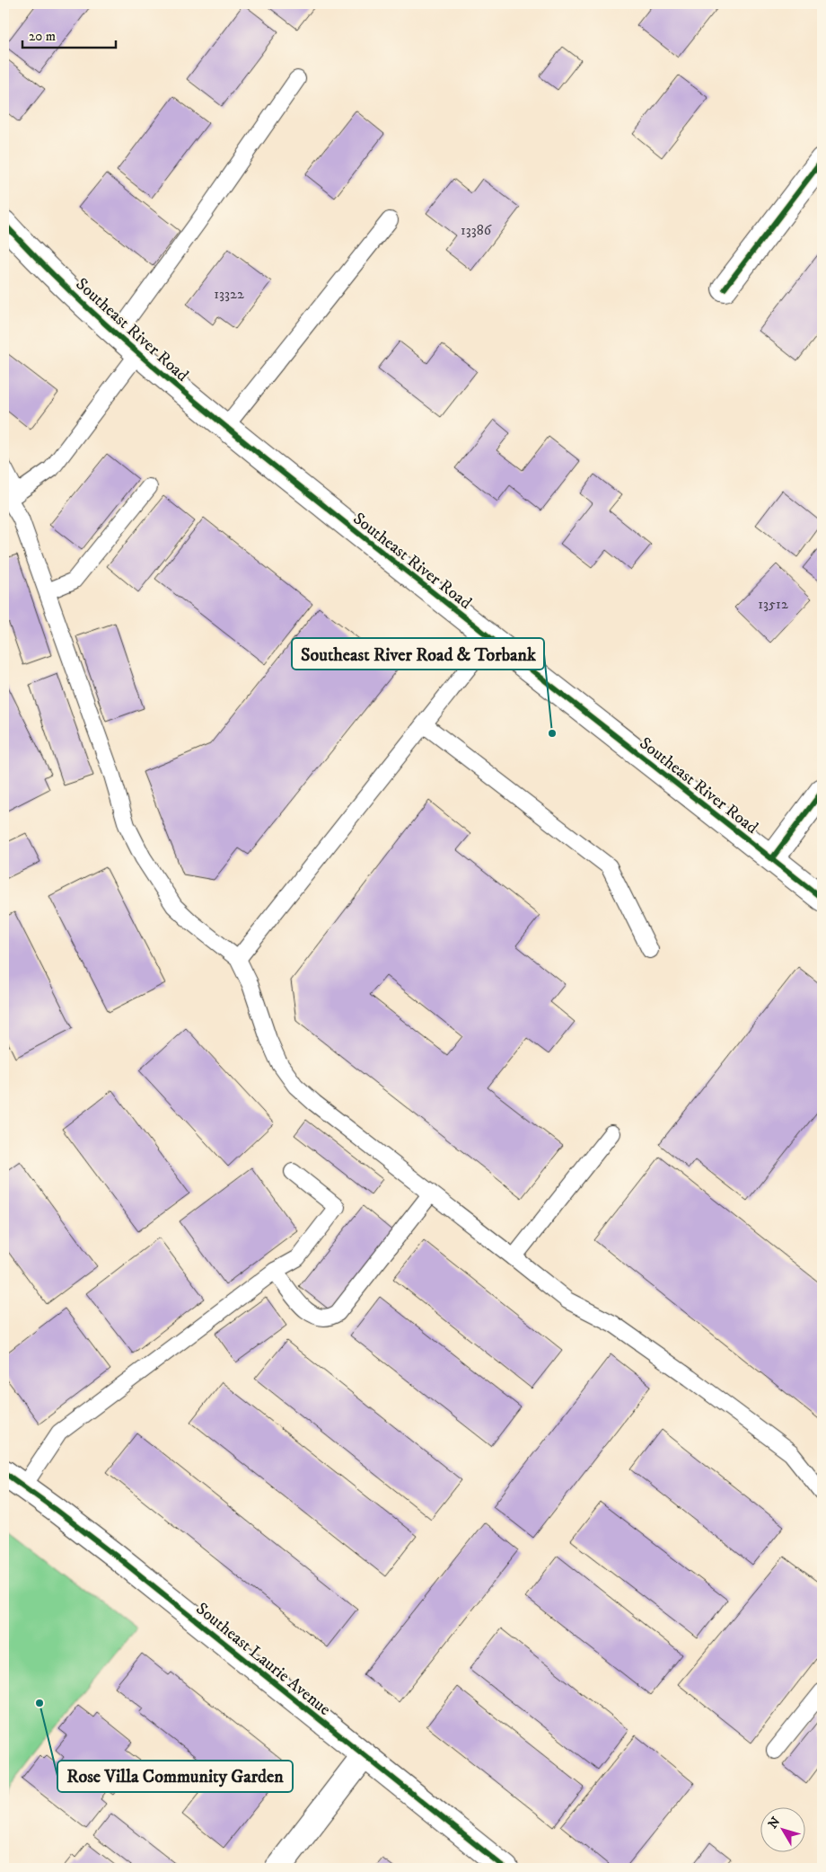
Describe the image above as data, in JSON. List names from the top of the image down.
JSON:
{
  "streets": {
    "street": ["Southeast River Road", "Southeast Laurie Avenue"]
  },
  "places": ["Southeast River Road & Torbank", "Rose Villa Community Garden"],
  "house_numbers": ["13386", "13322", "13512"],
  "scale_bar": "20 m",
  "north": "top left"
}
